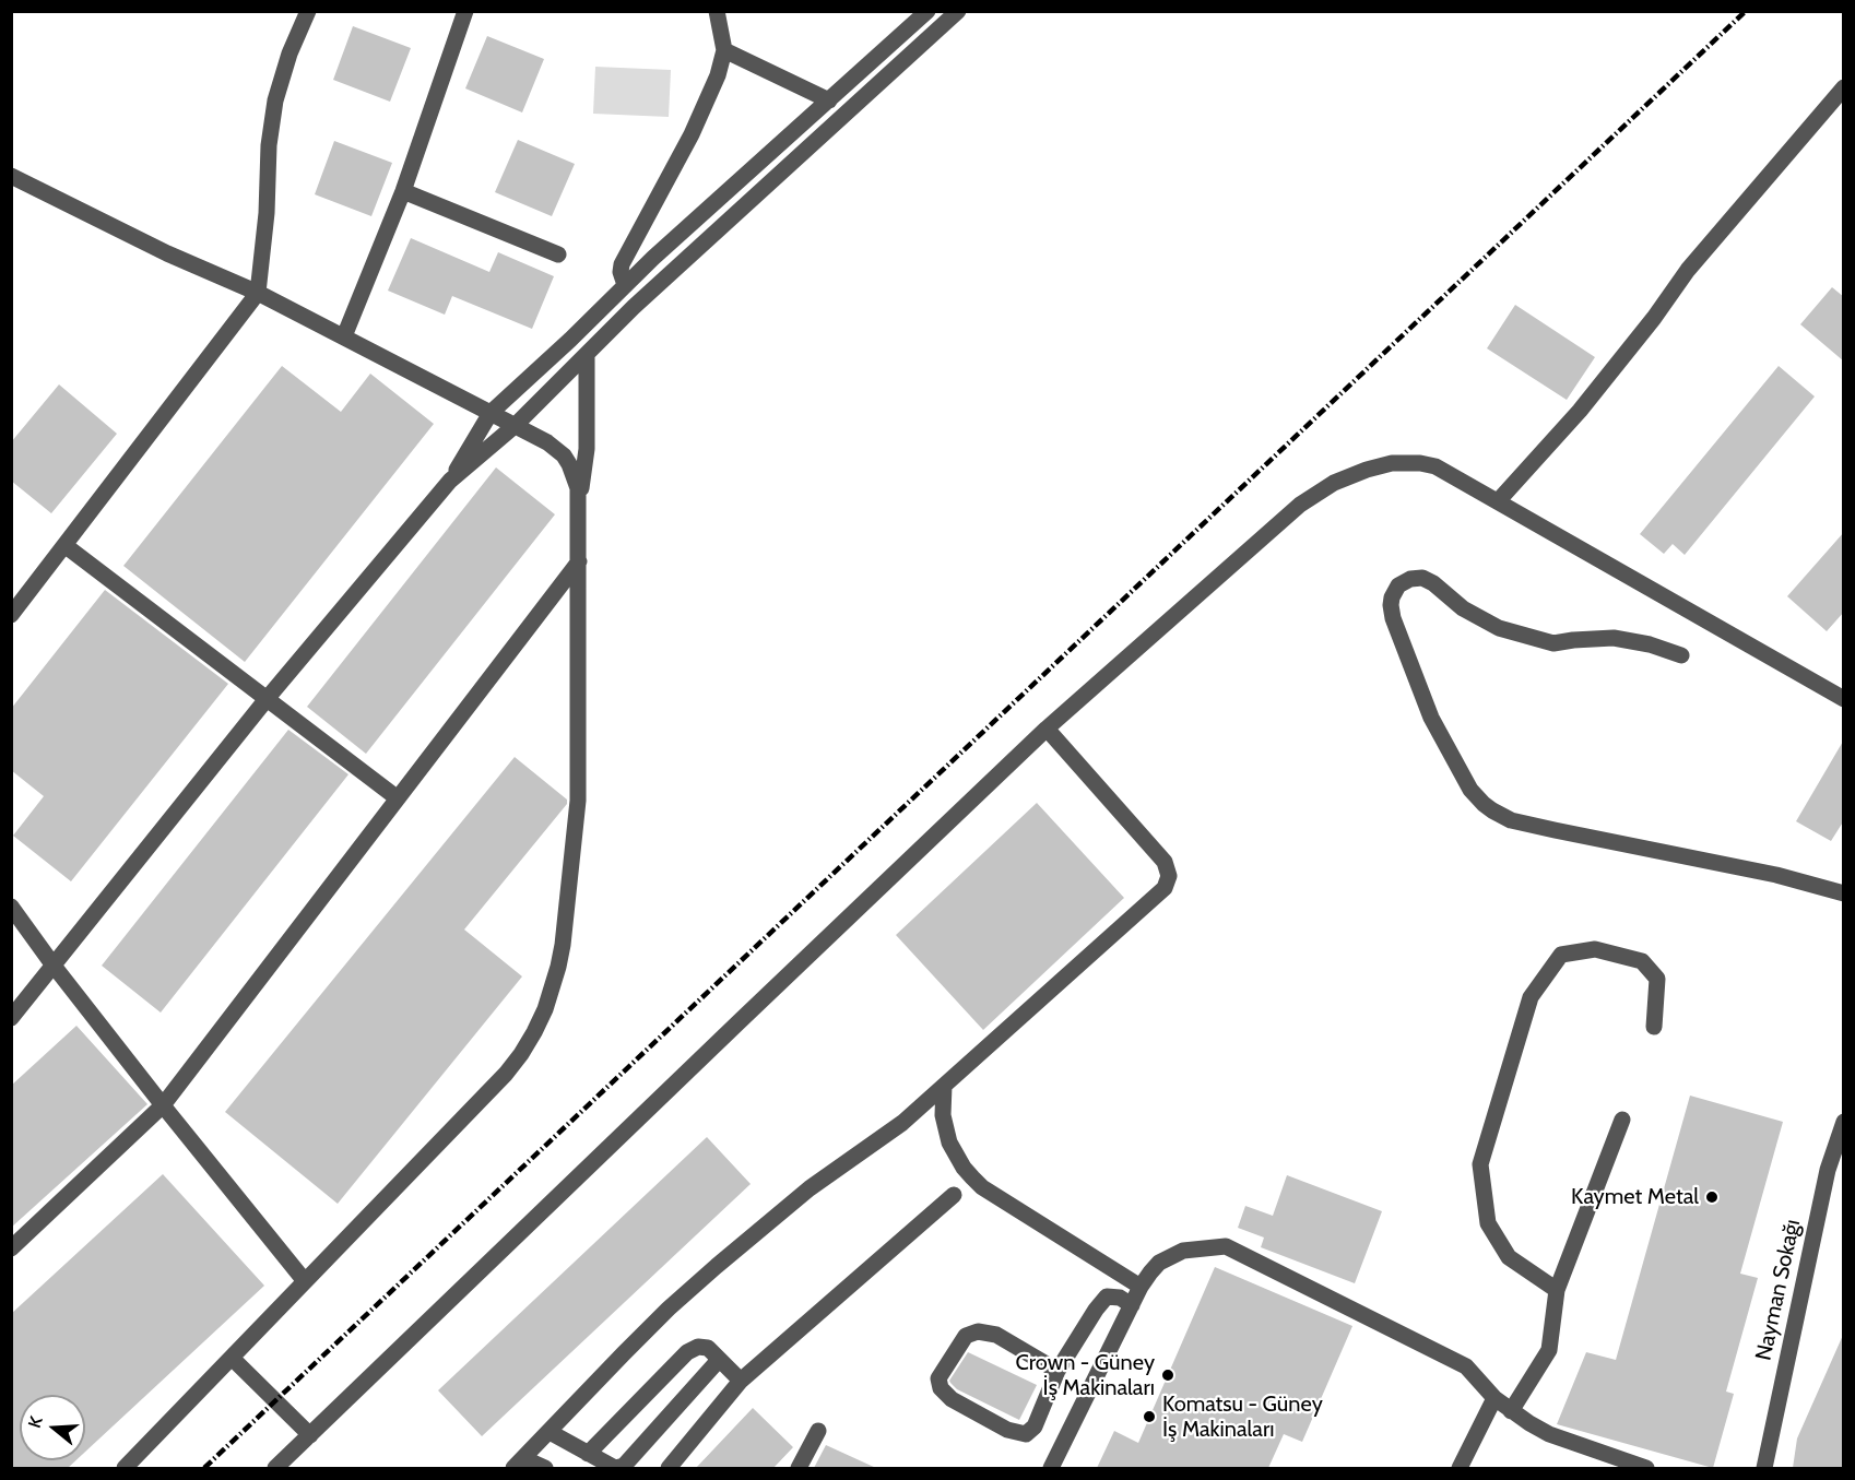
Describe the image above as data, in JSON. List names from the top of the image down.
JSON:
{
  "streets": {
    "street": ["Nayman Sokağı"]
  },
  "places": ["Kaymet Metal", "Crown - Güney İş Makinaları", "Komatsu - Güney İş Makinaları"],
  "north": "left"
}
